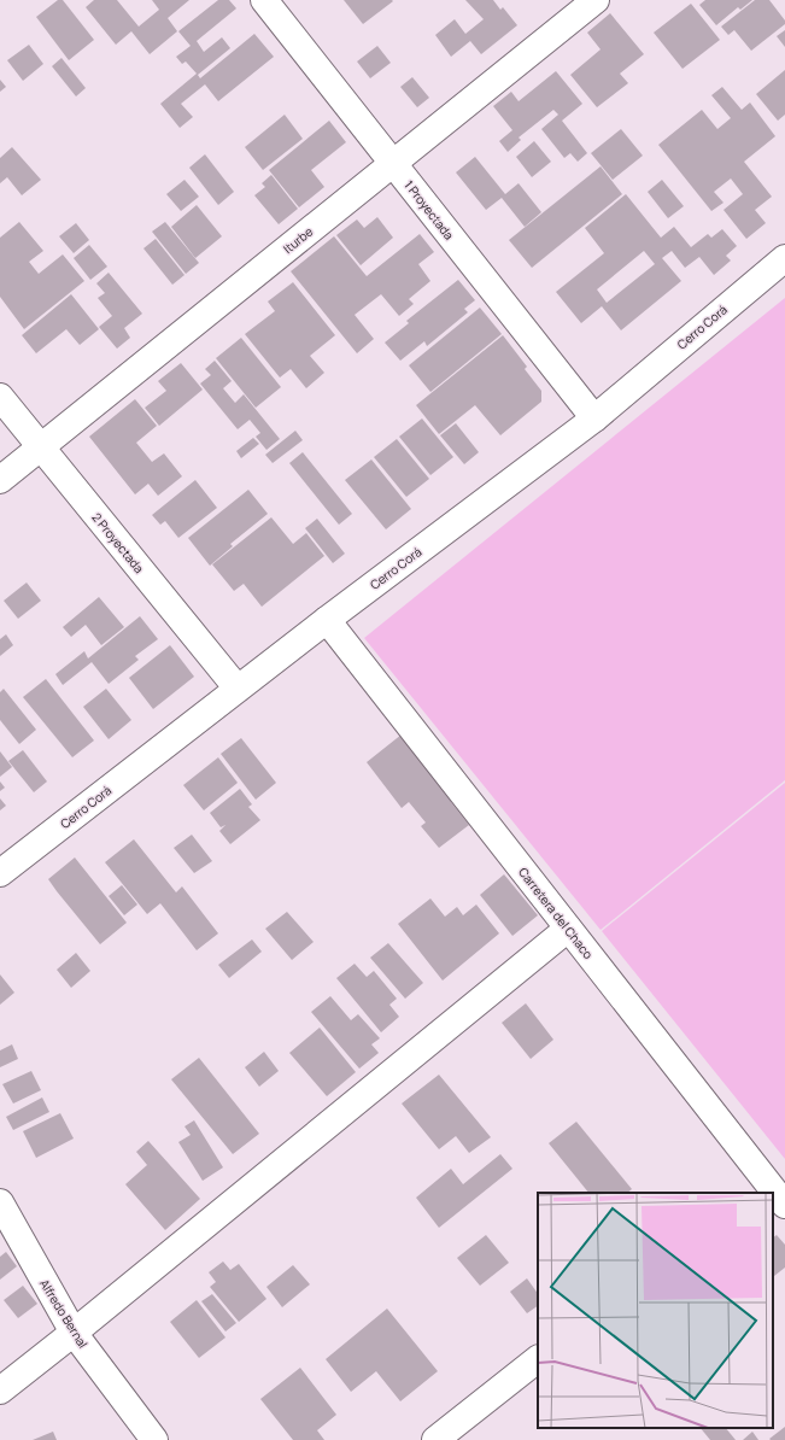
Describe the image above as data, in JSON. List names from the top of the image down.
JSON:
{
  "streets": {
    "street": [
      "1 Proyectada",
      "Iturbe",
      "Cerro Corá",
      "2 Proyectada",
      "Carretera del Chaco",
      "Alfredo Bernal"
    ]
  },
  "crossings": [
    ["1 Proyectada", "Iturbe"],
    ["1 Proyectada", "Cerro Corá"],
    ["Iturbe", "2 Proyectada"],
    ["Cerro Corá", "2 Proyectada"],
    ["Cerro Corá", "Carretera del Chaco"]
  ]
}
